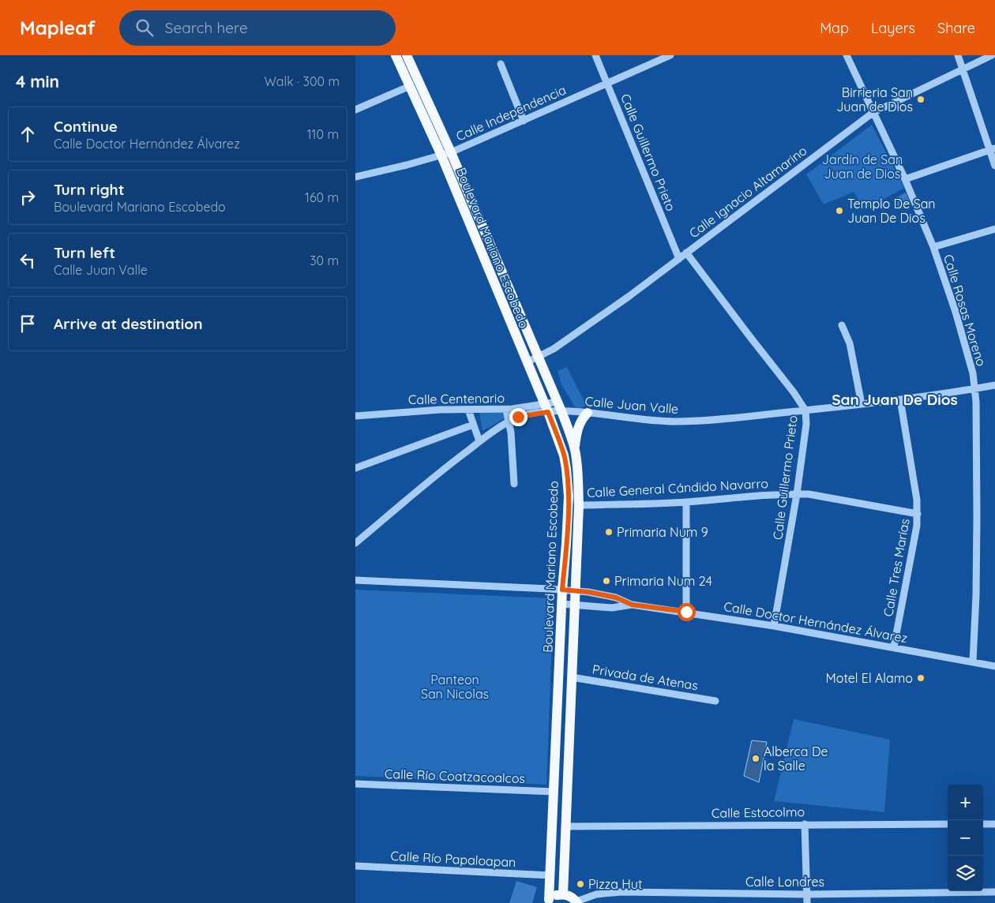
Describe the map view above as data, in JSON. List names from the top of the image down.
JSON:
{
  "streets": {
    "main road": ["Boulevard Mariano Escobedo"],
    "street": [
      "Calle Independencia",
      "Calle Guillermo Prieto",
      "Calle Ignacio Altamarino",
      "Calle Rosas Moreno",
      "Calle Centenario",
      "Calle Juan Valle",
      "Calle General Cándido Navarro",
      "Calle Tres Marías",
      "Calle Doctor Hernández Álvarez",
      "Privada de Atenas",
      "Calle Río Coatzacoalcos",
      "Calle Estocolmo",
      "Calle Río Papaloapan",
      "Calle Londres"
    ]
  },
  "crossings": [
    ["Calle Independencia", "Calle Guillermo Prieto"],
    ["Calle Independencia", "Boulevard Mariano Escobedo"],
    ["Calle Guillermo Prieto", "Calle Ignacio Altamarino"],
    ["Calle Guillermo Prieto", "Calle Juan Valle"],
    ["Calle Guillermo Prieto", "Calle General Cándido Navarro"],
    ["Calle Guillermo Prieto", "Calle Doctor Hernández Álvarez"],
    ["Calle Ignacio Altamarino", "Boulevard Mariano Escobedo"],
    ["Calle Ignacio Altamarino", "Calle Rosas Moreno"],
    ["Boulevard Mariano Escobedo", "Calle Centenario"],
    ["Boulevard Mariano Escobedo", "Calle Juan Valle"],
    ["Boulevard Mariano Escobedo", "Calle General Cándido Navarro"],
    ["Boulevard Mariano Escobedo", "Calle Doctor Hernández Álvarez"],
    ["Boulevard Mariano Escobedo", "Privada de Atenas"],
    ["Boulevard Mariano Escobedo", "Calle Río Coatzacoalcos"],
    ["Boulevard Mariano Escobedo", "Calle Estocolmo"],
    ["Boulevard Mariano Escobedo", "Calle Río Papaloapan"],
    ["Calle Rosas Moreno", "Calle Juan Valle"],
    ["Calle Rosas Moreno", "Calle Doctor Hernández Álvarez"],
    ["Calle Centenario", "Calle Juan Valle"],
    ["Calle Juan Valle", "Calle Tres Marías"],
    ["Calle General Cándido Navarro", "Calle Tres Marías"],
    ["Calle Tres Marías", "Calle Doctor Hernández Álvarez"]
  ],
  "districts": ["San Juan De Dios"],
  "parks": ["Jardín de San Juan de Dios", "Panteon San Nicolas"],
  "places": [
    "Birrieria San Juan de Dios",
    "Templo De San Juan De Dios",
    "Primaria Num 9",
    "Primaria Num 24",
    "Motel El Alamo",
    "Alberca De la Salle",
    "Pizza Hut"
  ],
  "page": {
    "header": "Mapleaf",
    "search": "Search here",
    "nav": ["Map", "Layers", "Share"],
    "heading": ["4 min", "Walk · 300 m"],
    "list": [
      ["Continue", "Calle Doctor Hernández Álvarez", "110 m"],
      ["Turn right", "Boulevard Mariano Escobedo", "160 m"],
      ["Turn left", "Calle Juan Valle", "30 m"],
      "Arrive at destination"
    ],
    "map_buttons": ["+", "−"]
  }
}
